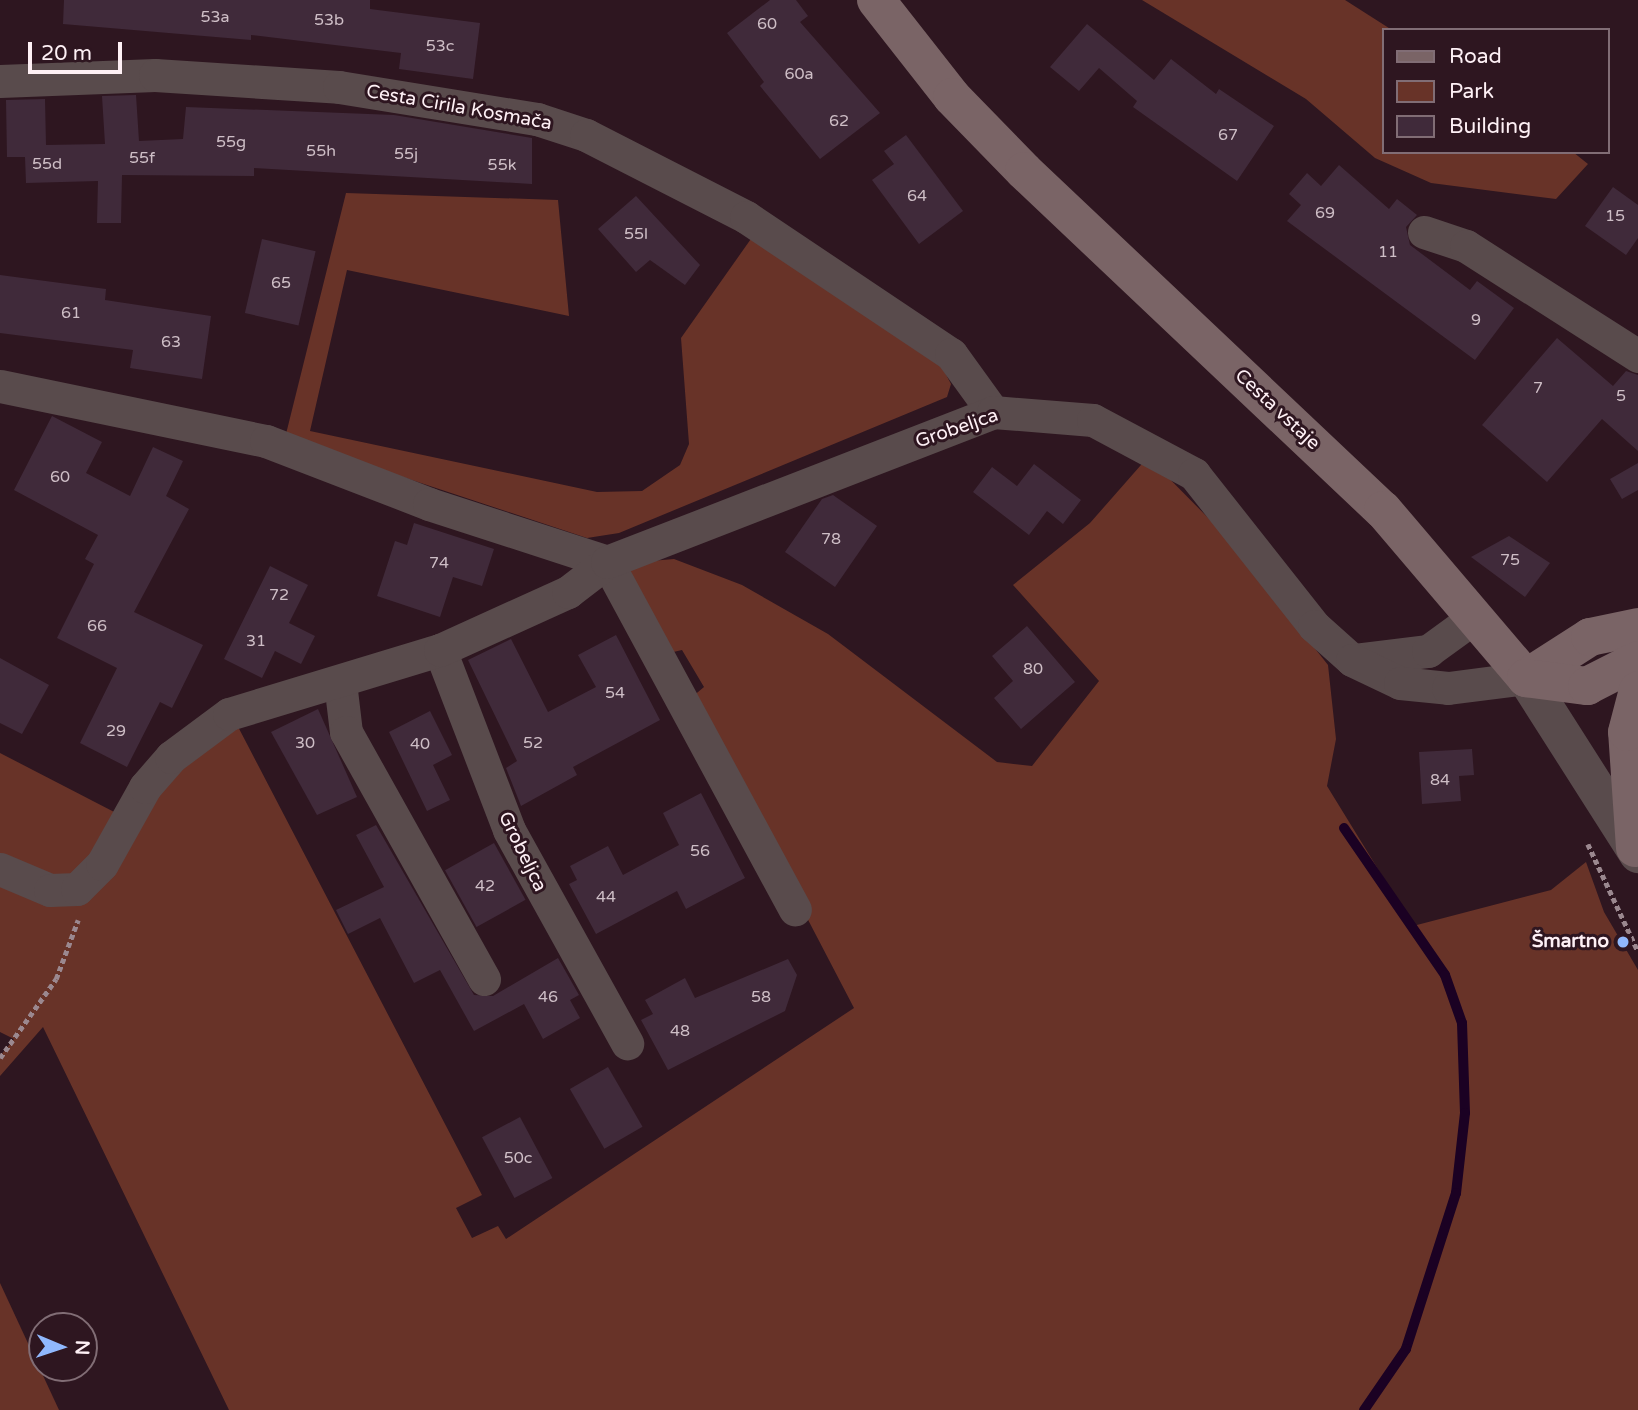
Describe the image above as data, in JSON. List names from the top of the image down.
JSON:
{
  "streets": {
    "main road": ["Cesta vstaje"],
    "street": ["Cesta Cirila Kosmača", "Grobeljca"]
  },
  "crossings": [
    ["Cesta Cirila Kosmača", "Grobeljca"],
    ["Cesta vstaje", "Grobeljca"]
  ],
  "places": ["Šmartno"],
  "house_numbers": [
    "53a",
    "53b",
    "60",
    "53c",
    "60a",
    "62",
    "67",
    "55g",
    "55h",
    "55j",
    "55f",
    "55d",
    "55k",
    "64",
    "69",
    "15",
    "55l",
    "11",
    "65",
    "61",
    "9",
    "63",
    "7",
    "5",
    "60",
    "78",
    "75",
    "74",
    "72",
    "66",
    "31",
    "80",
    "54",
    "29",
    "30",
    "52",
    "40",
    "84",
    "56",
    "42",
    "44",
    "46",
    "58",
    "48",
    "50c"
  ],
  "legend": ["Road", "Park", "Building"],
  "scale_bar": "20 m",
  "north": "right"
}
